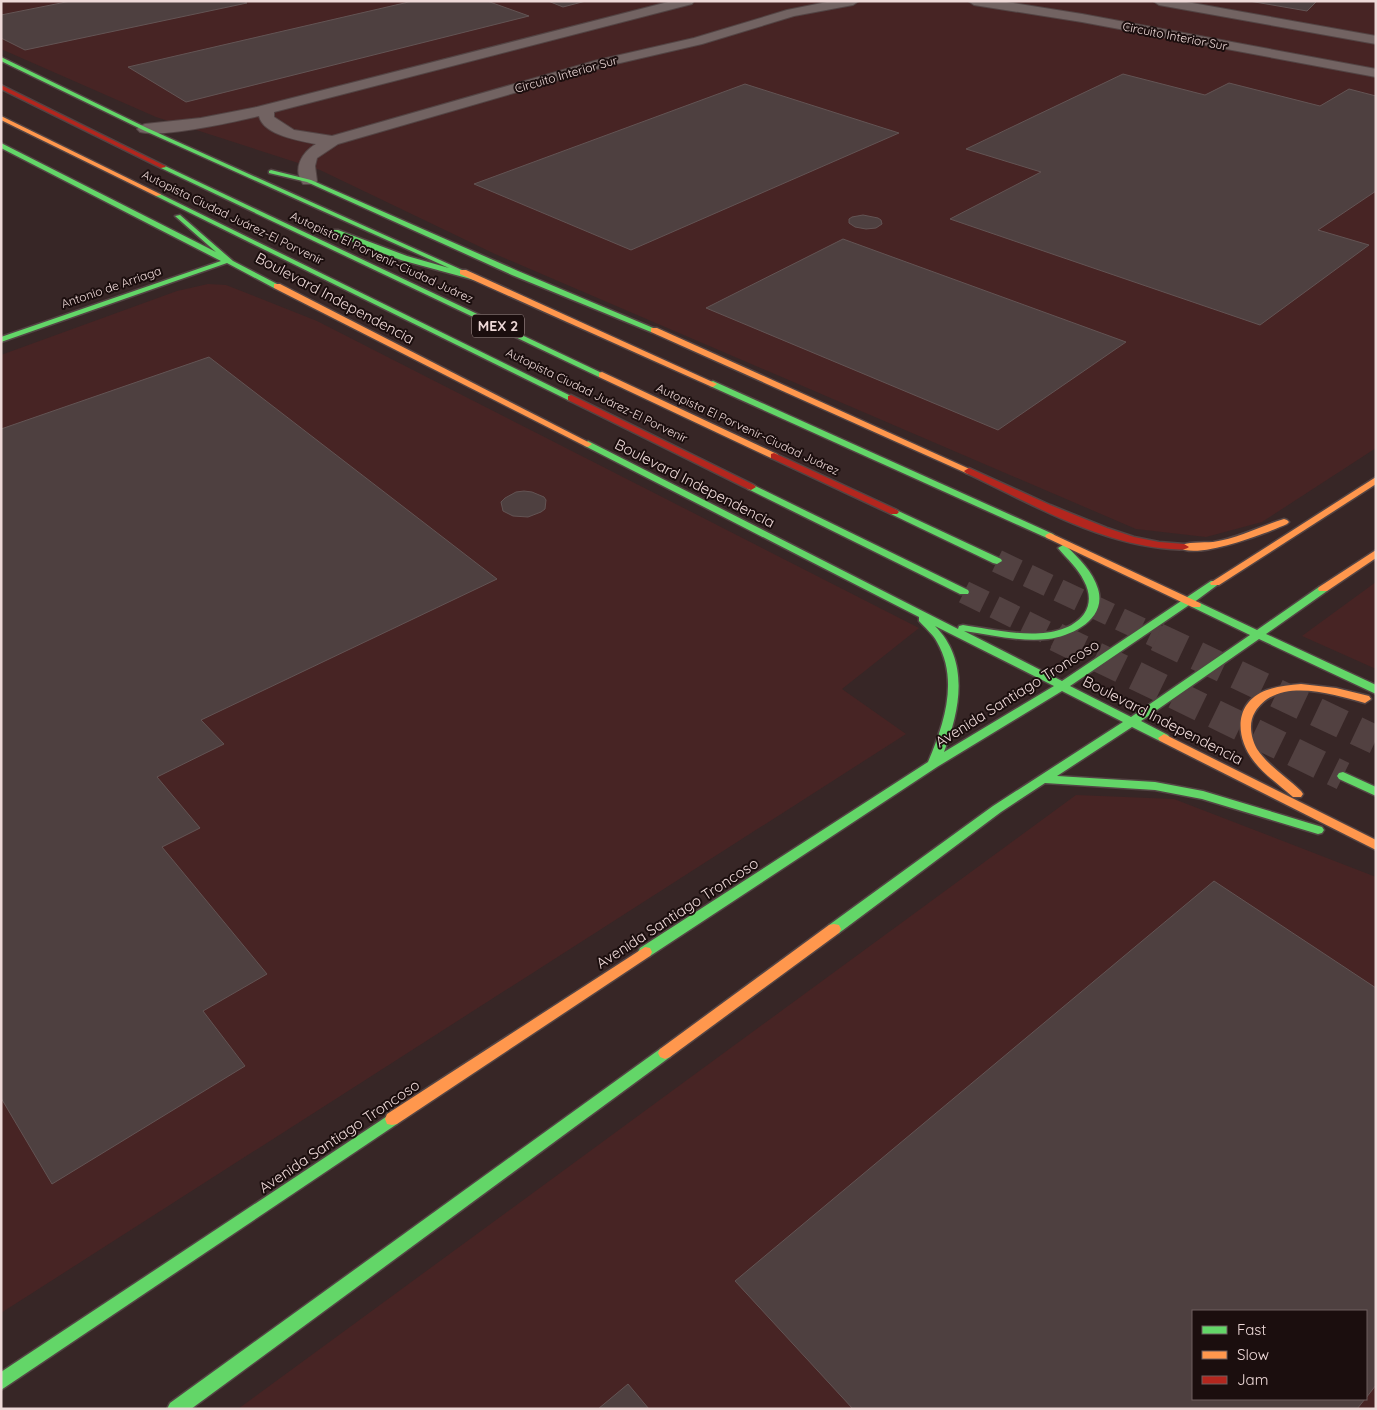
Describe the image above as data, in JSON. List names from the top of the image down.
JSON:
{
  "streets": {
    "main road": [
      "Autopista Ciudad Juárez-El Porvenir",
      "Autopista El Porvenir-Ciudad Juárez",
      "Antonio de Arriaga",
      "Boulevard Independencia",
      "MEX 2",
      "Avenida Santiago Troncoso"
    ],
    "street": ["Circuito Interior Sur"]
  },
  "crossings": [
    ["Antonio de Arriaga", "Boulevard Independencia"],
    ["Boulevard Independencia", "Avenida Santiago Troncoso"],
    ["MEX 2", "Avenida Santiago Troncoso"]
  ],
  "legend": ["Fast", "Slow", "Jam"]
}
